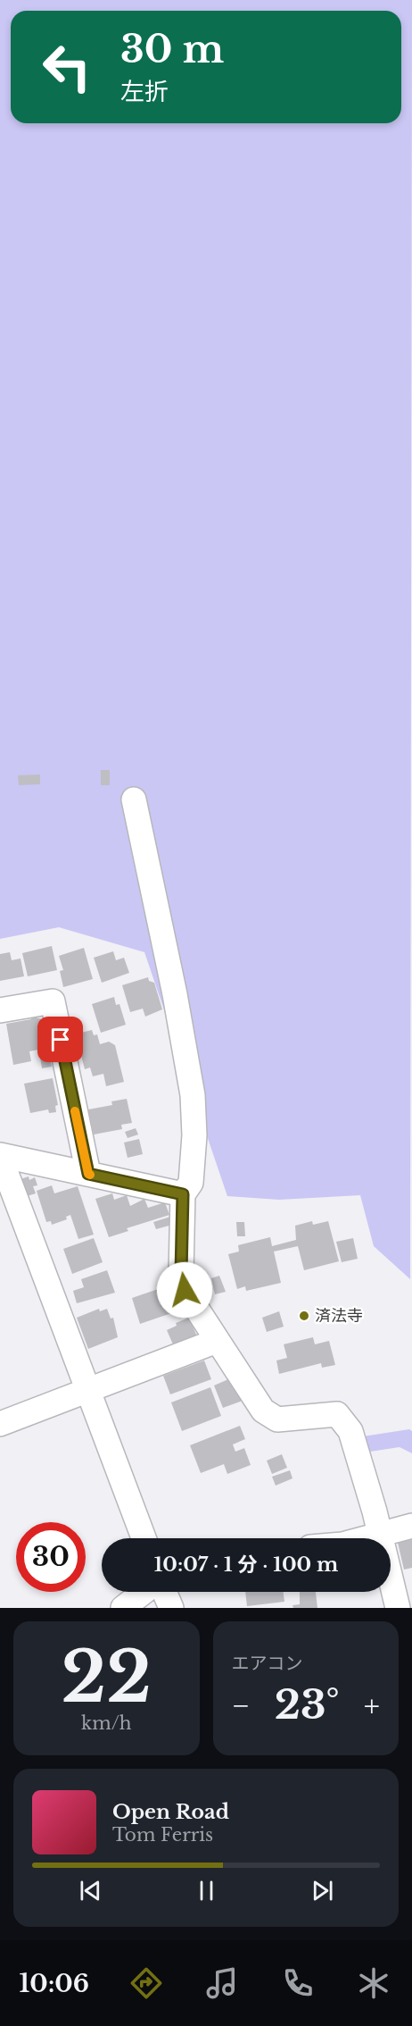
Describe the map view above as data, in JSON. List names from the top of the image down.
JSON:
{
  "places": ["済法寺"],
  "page": {
    "turn": ["30 m", "左折"],
    "limit": "30",
    "trip": "10:07 · 1 分 · 100 m",
    "tile": [
      ["22", "km/h"],
      "エアコン"
    ],
    "heat": ["−", "23°", "+"],
    "song": ["Open Road", "Tom Ferris"],
    "tabs": "10:06"
  }
}
